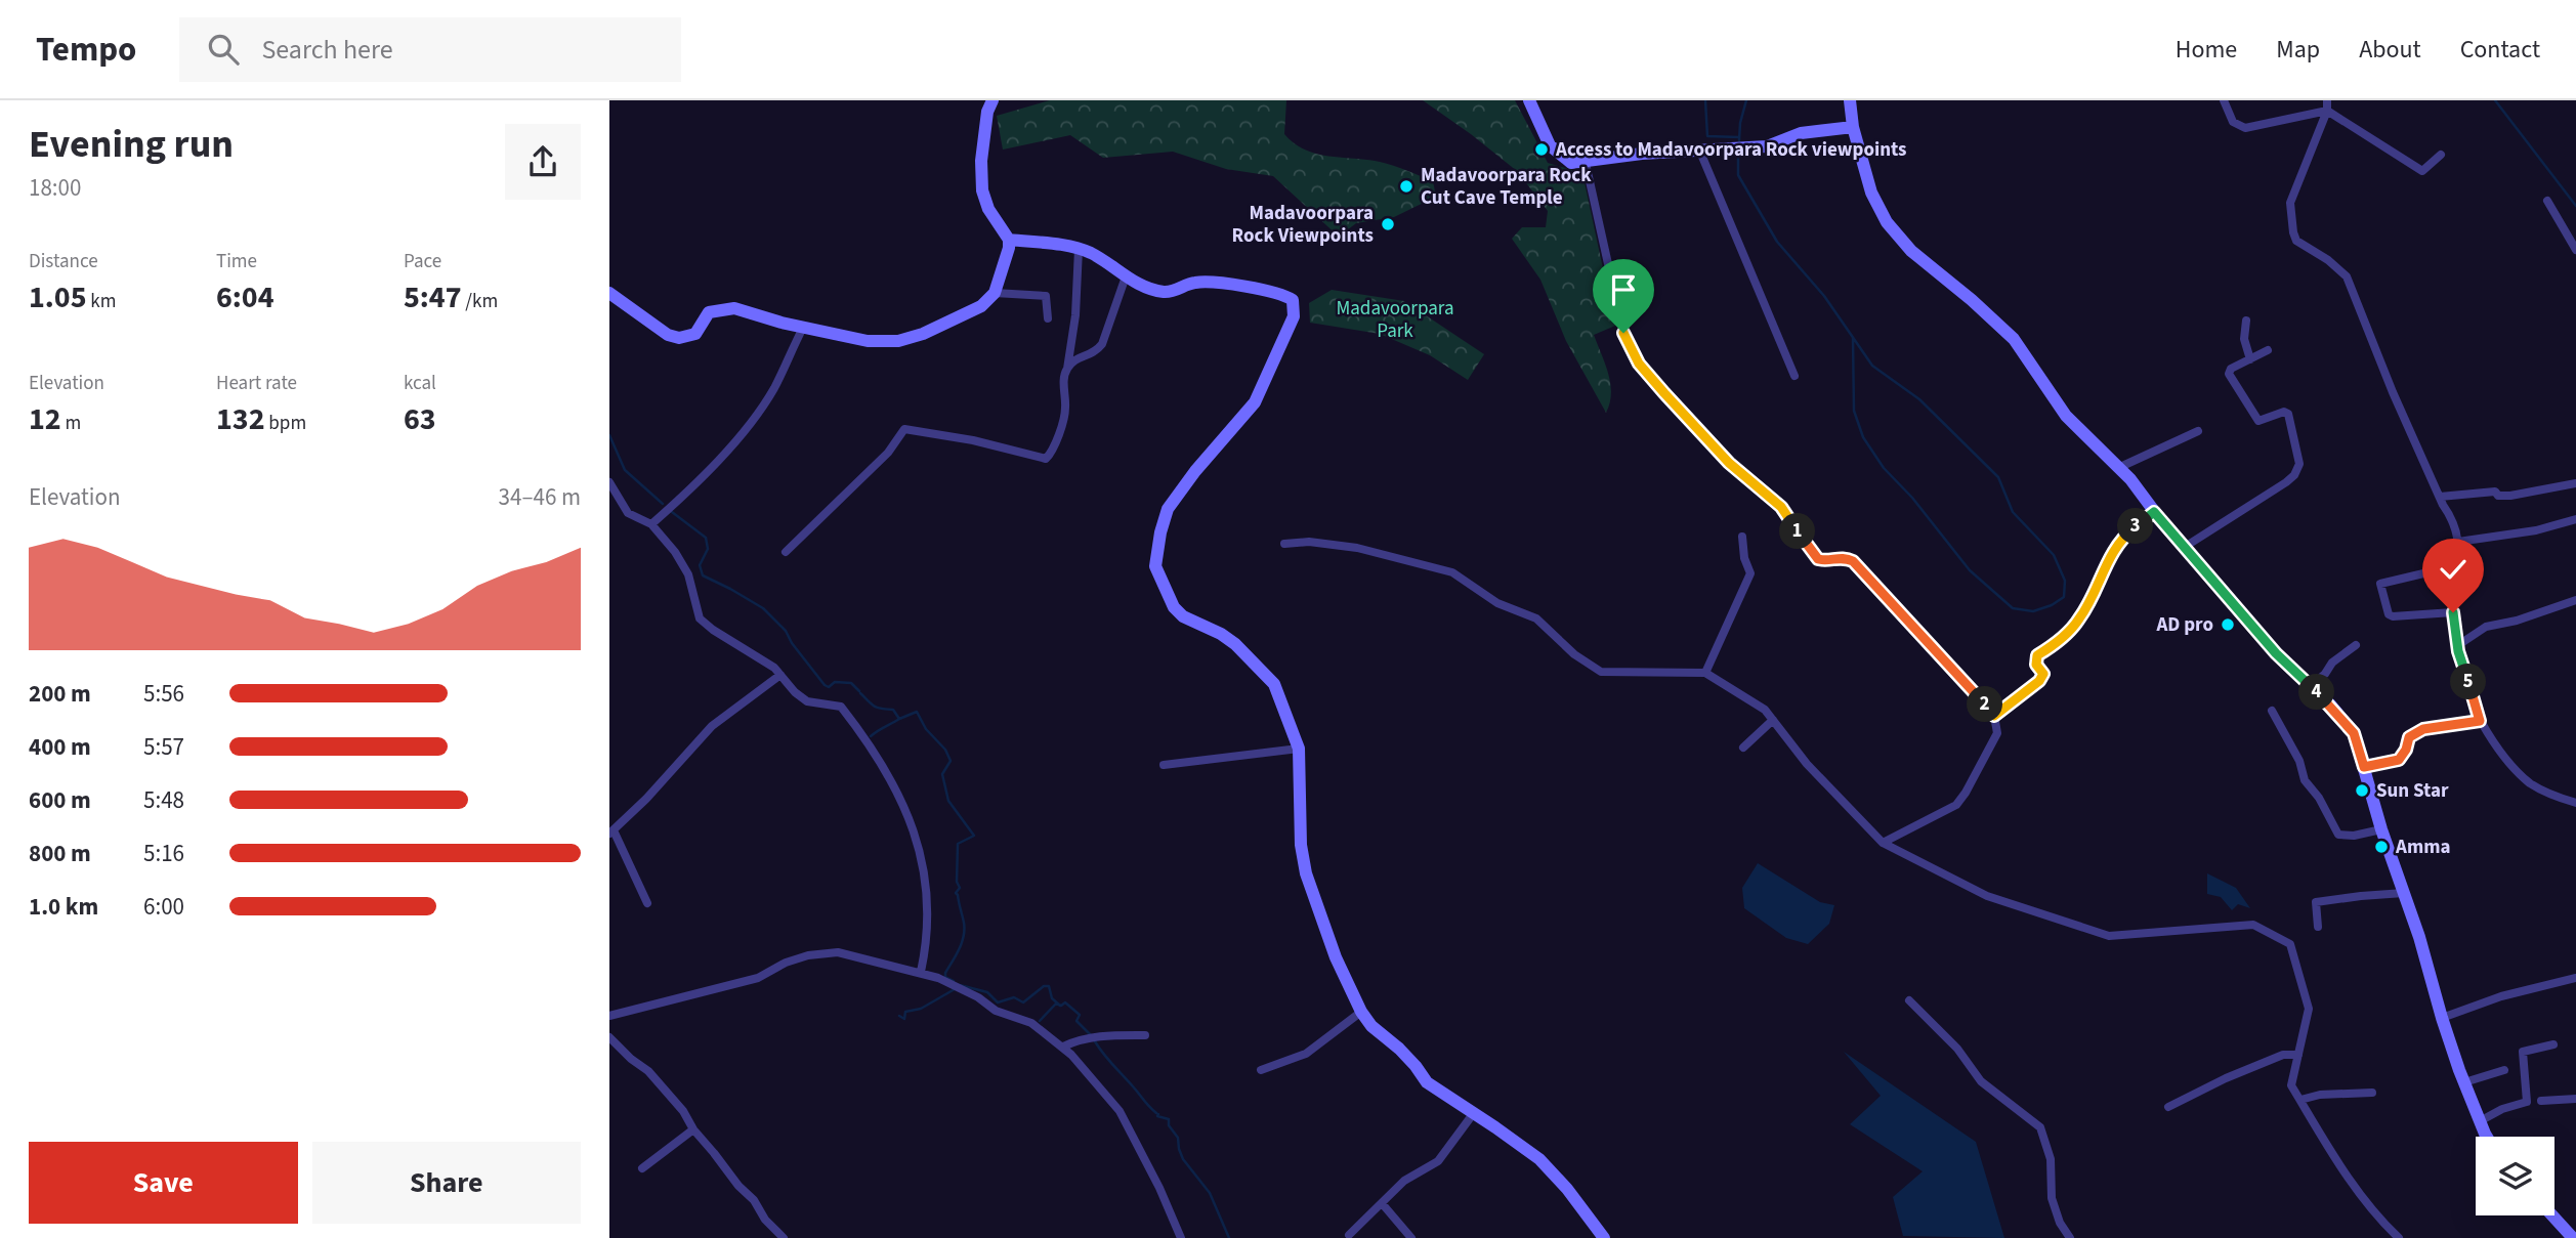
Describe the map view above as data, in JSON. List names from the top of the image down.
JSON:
{
  "parks": ["Madavoorpara Park"],
  "places": [
    "Access to Madavoorpara Rock viewpoints",
    "Madavoorpara Rock Cut Cave Temple",
    "Madavoorpara Rock Viewpoints",
    "AD pro",
    "Sun Star",
    "Amma"
  ],
  "page": {
    "header": "Tempo",
    "search": "Search here",
    "nav": [
      "Home",
      "Map",
      "About",
      "Contact"
    ],
    "heading": ["Evening run", "18:00"],
    "stats": [
      ["Distance", "1.05 km"],
      ["Time", "6:04"],
      ["Pace", "5:47 /km"],
      ["Elevation", "12 m"],
      ["Heart rate", "132 bpm"],
      ["kcal", "63"]
    ],
    "chart": ["Elevation", "34–46 m"],
    "pins": [
      "3",
      "1",
      "5",
      "4",
      "2"
    ],
    "list": [
      {
        "name": "200 m",
        "note": "5:56"
      },
      {
        "name": "400 m",
        "note": "5:57"
      },
      {
        "name": "600 m",
        "note": "5:48"
      },
      {
        "name": "800 m",
        "note": "5:16"
      },
      {
        "name": "1.0 km",
        "note": "6:00"
      }
    ],
    "buttons": ["Save", "Share"]
  }
}
